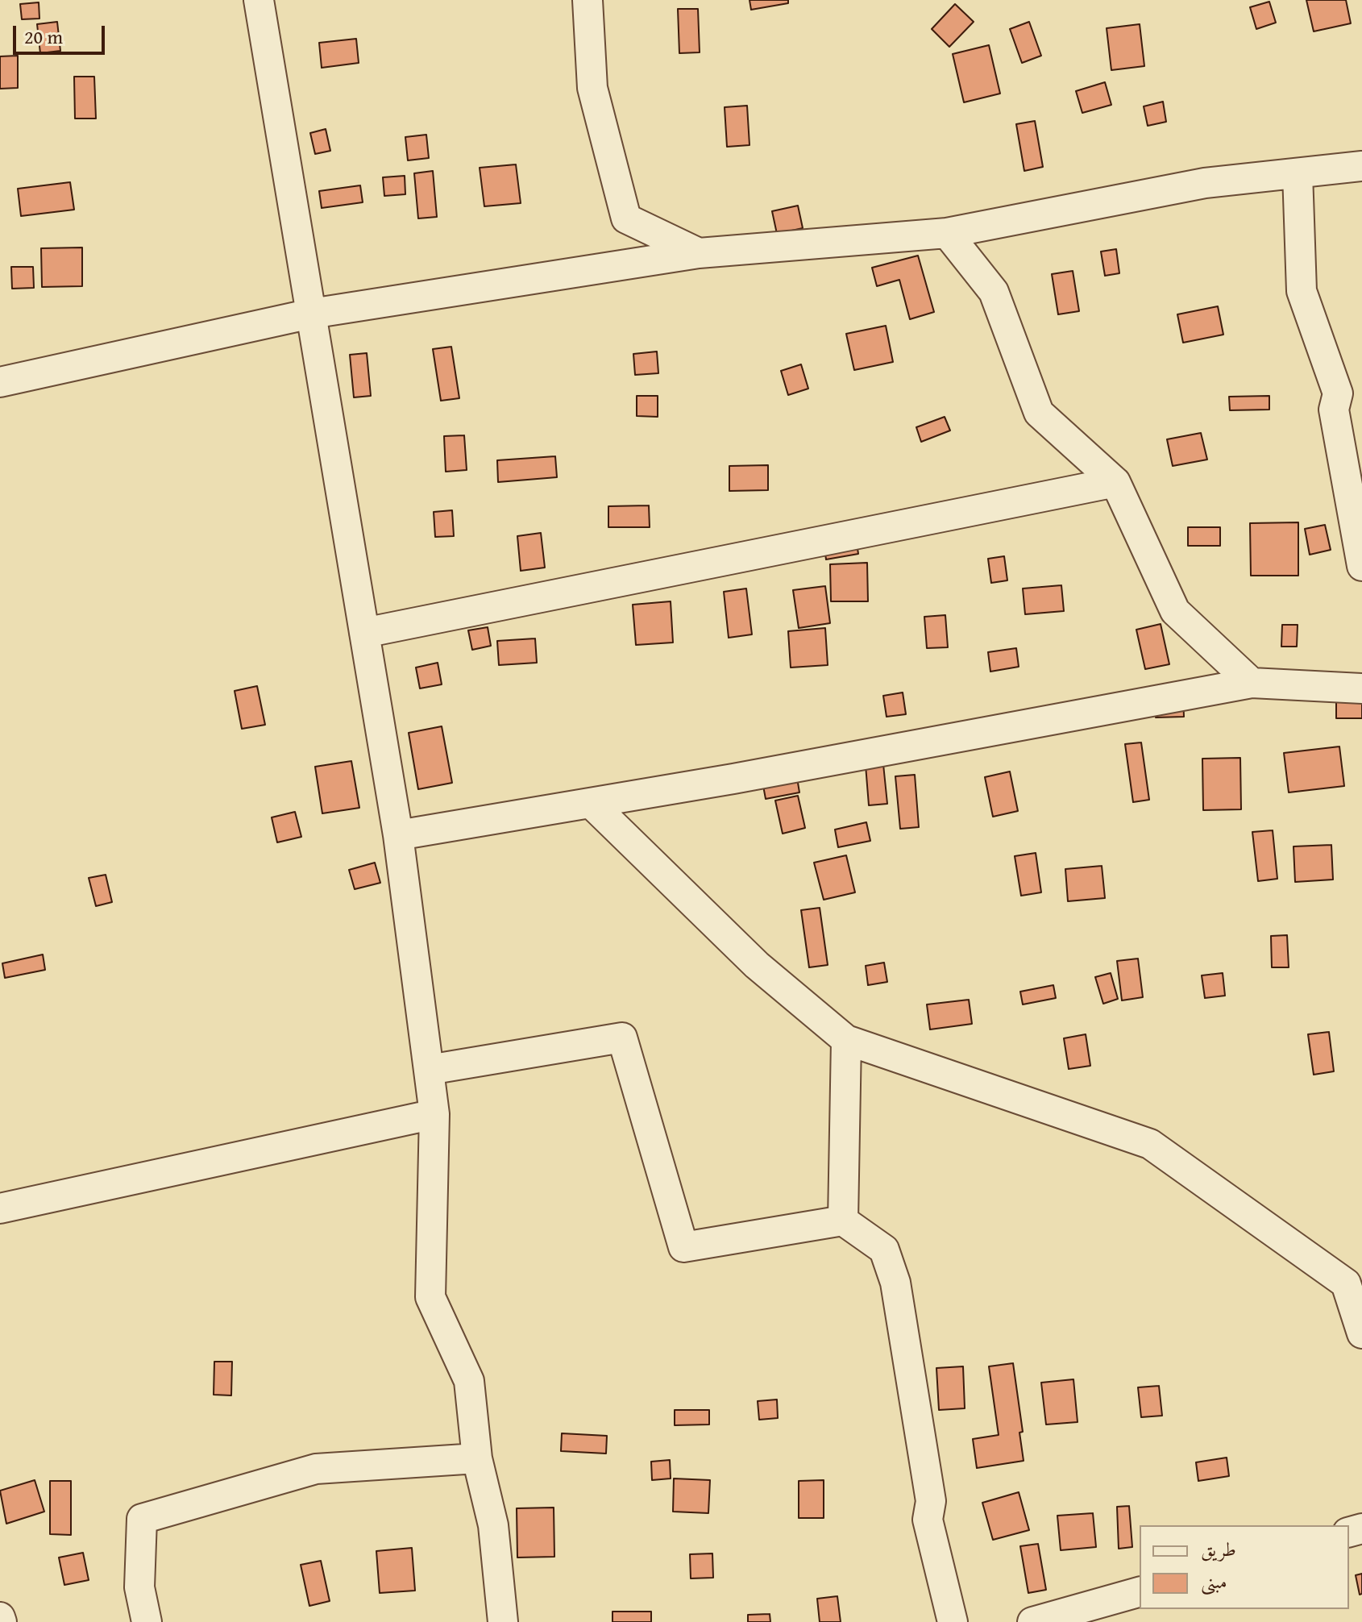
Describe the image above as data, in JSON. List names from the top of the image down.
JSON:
{
  "legend": ["طريق", "مبنى"],
  "scale_bar": "20 m"
}
